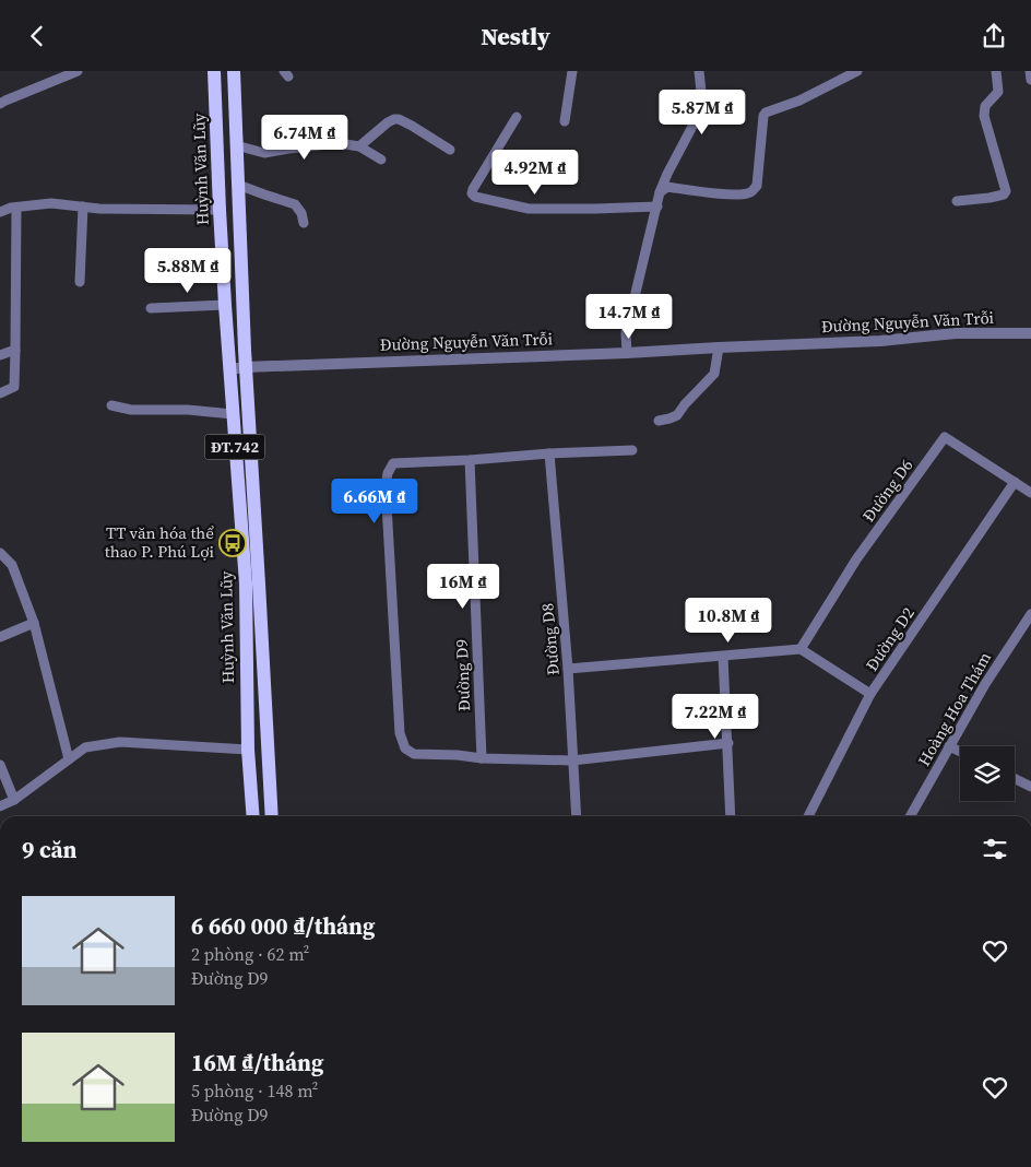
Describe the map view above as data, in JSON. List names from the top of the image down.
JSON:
{
  "streets": {
    "main road": ["Huỳnh Văn Lũy", "ĐT.742"],
    "street": [
      "Đường Nguyễn Văn Trỗi",
      "Đường D6",
      "Đường D8",
      "Đường D2",
      "Đường D9",
      "Hoàng Hoa Thám"
    ]
  },
  "crossings": [
    ["Huỳnh Văn Lũy", "Đường Nguyễn Văn Trỗi"],
    ["Đường D6", "Đường D2"]
  ],
  "places": {
    "bus stop": ["TT văn hóa thể thao P. Phú Lợi"]
  },
  "page": {
    "header": "Nestly",
    "price": [
      "5.87M ₫",
      "6.74M ₫",
      "4.92M ₫",
      "5.88M ₫",
      "14.7M ₫",
      "6.66M ₫",
      "16M ₫",
      "10.8M ₫",
      "7.22M ₫"
    ],
    "heading": "9 căn",
    "list": [
      {
        "name": "6 660 000 ₫/tháng",
        "note": "2 phòng · 62 m² · Đường D9"
      },
      {
        "name": "16M ₫/tháng",
        "note": "5 phòng · 148 m² · Đường D9"
      }
    ]
  }
}
